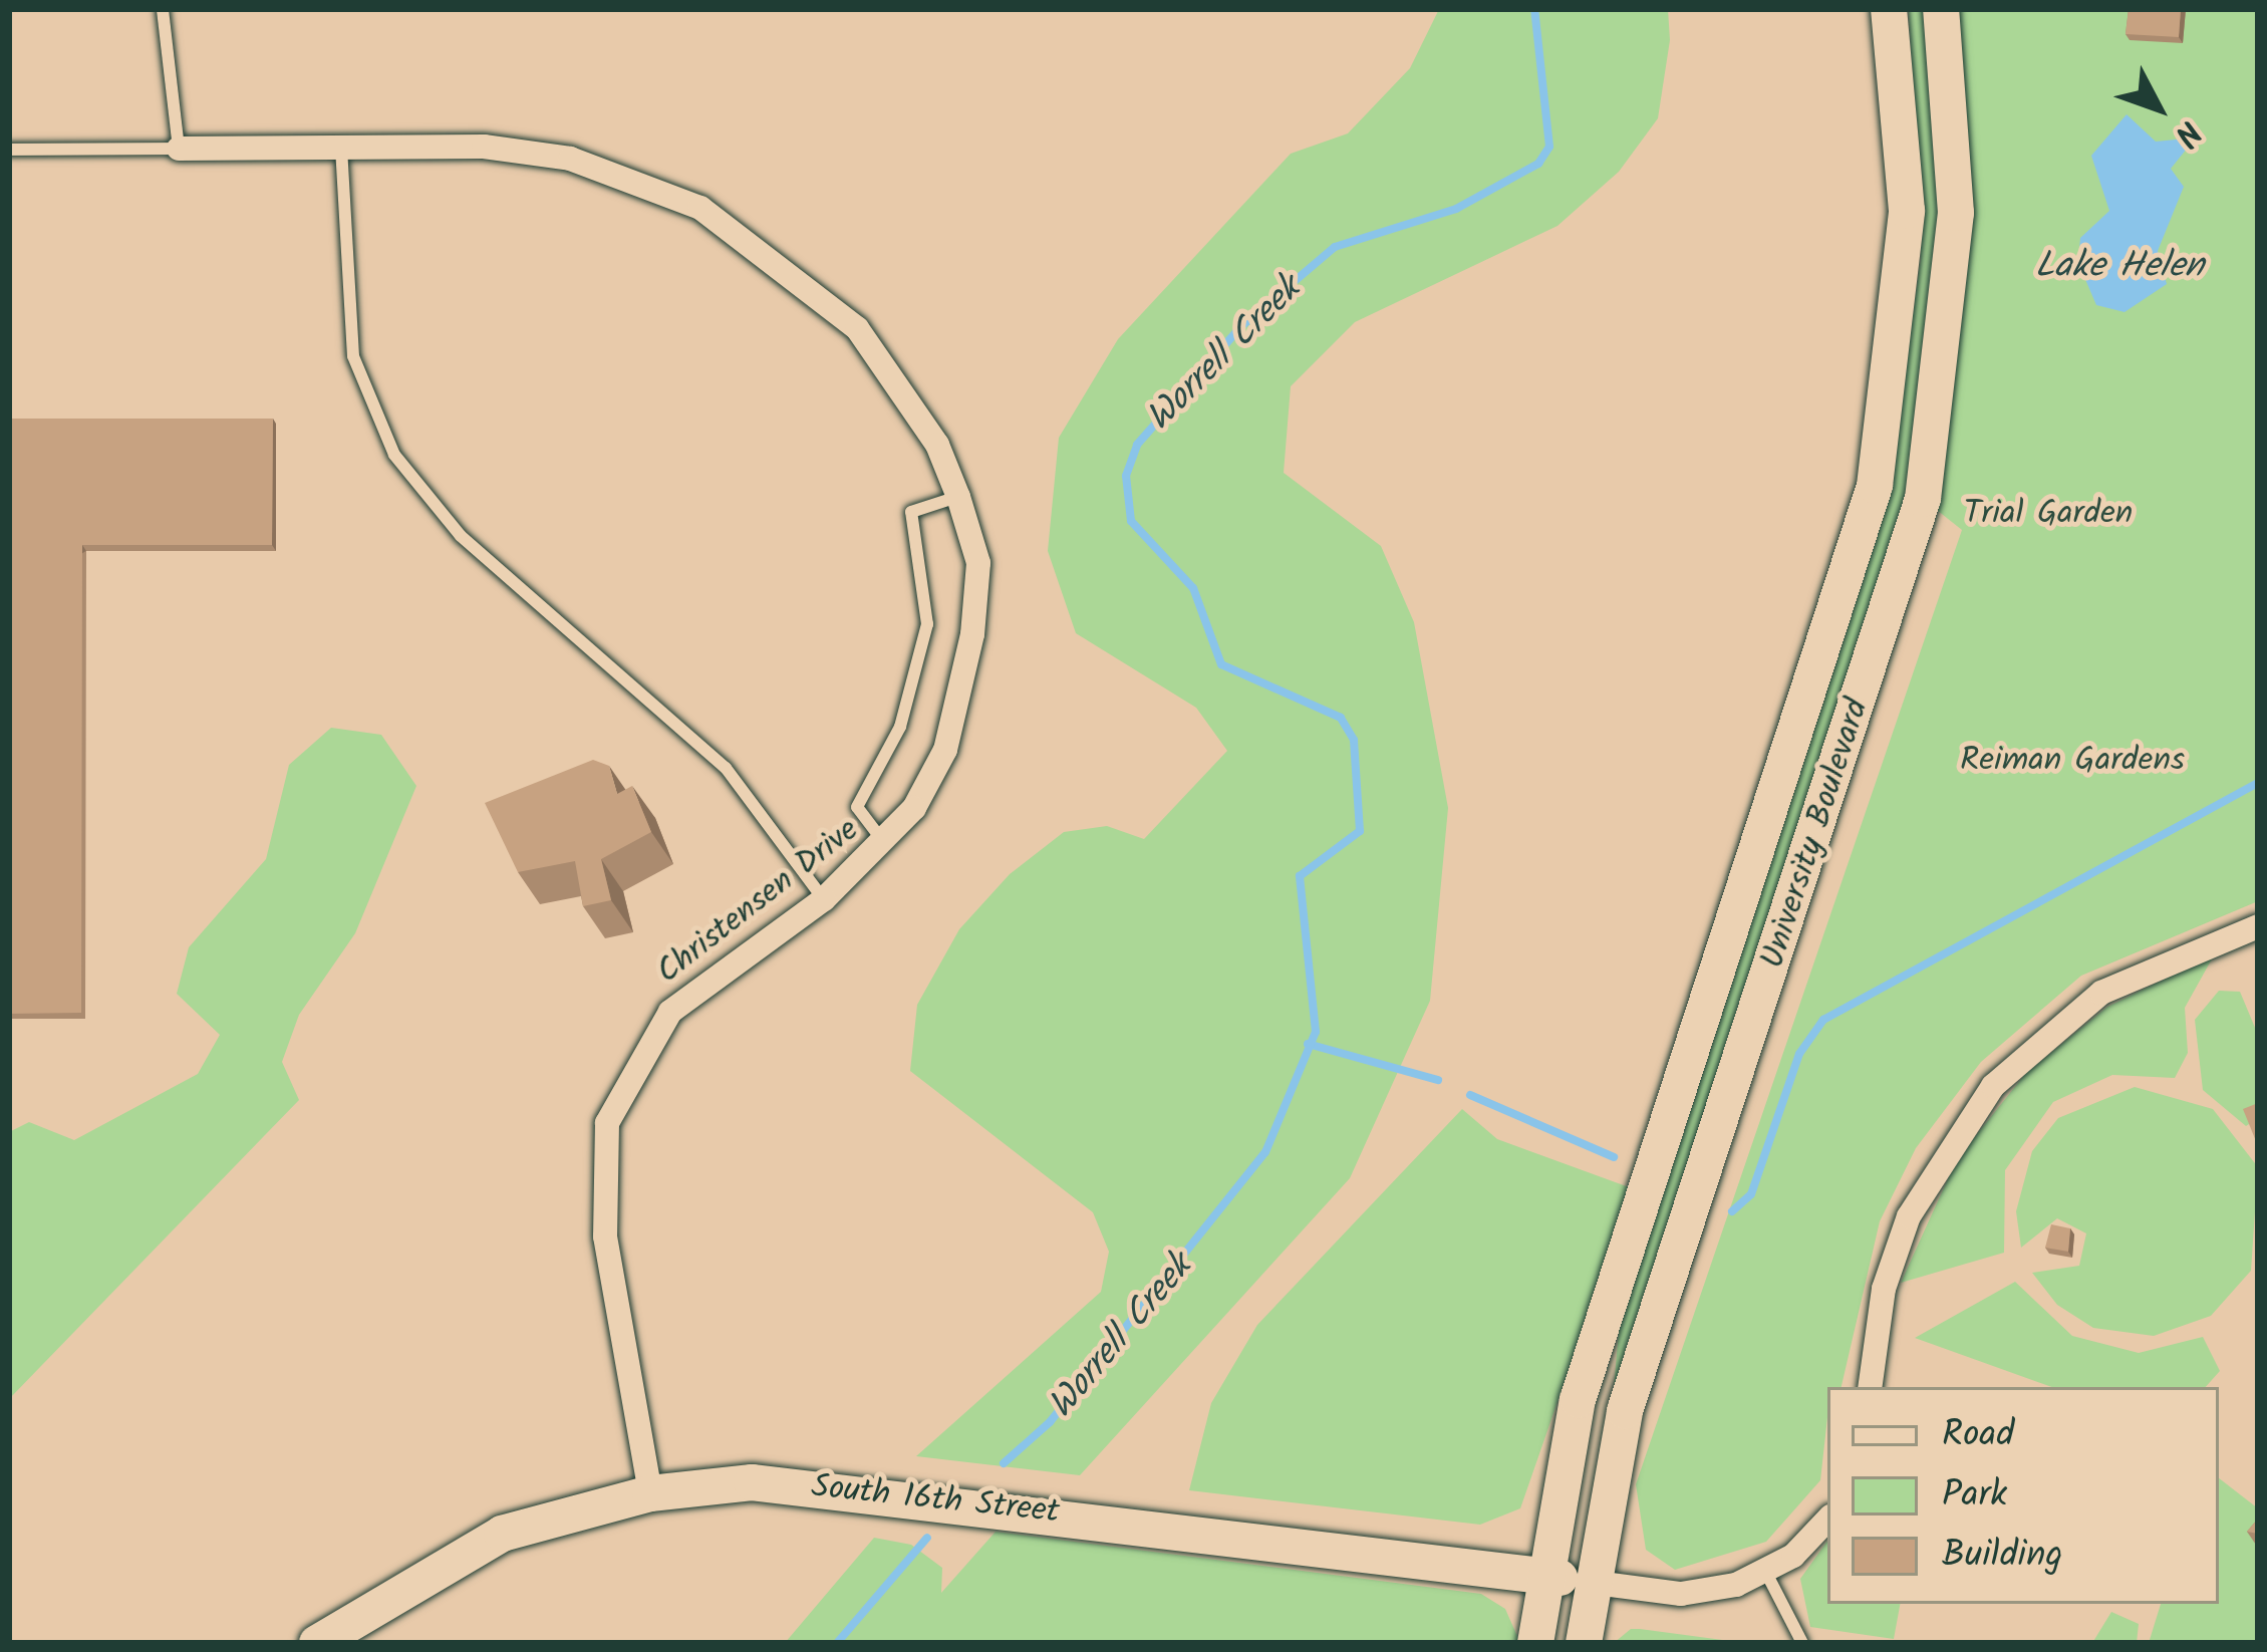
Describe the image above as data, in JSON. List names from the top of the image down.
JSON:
{
  "streets": {
    "main road": ["University Boulevard", "South 16th Street"],
    "street": ["Christensen Drive"]
  },
  "crossings": [
    ["University Boulevard", "South 16th Street"],
    ["Christensen Drive", "South 16th Street"]
  ],
  "water": ["Lake Helen", "Worrell Creek"],
  "parks": ["Trial Garden", "Reiman Gardens"],
  "legend": ["Road", "Park", "Building"],
  "north": "bottom right"
}
